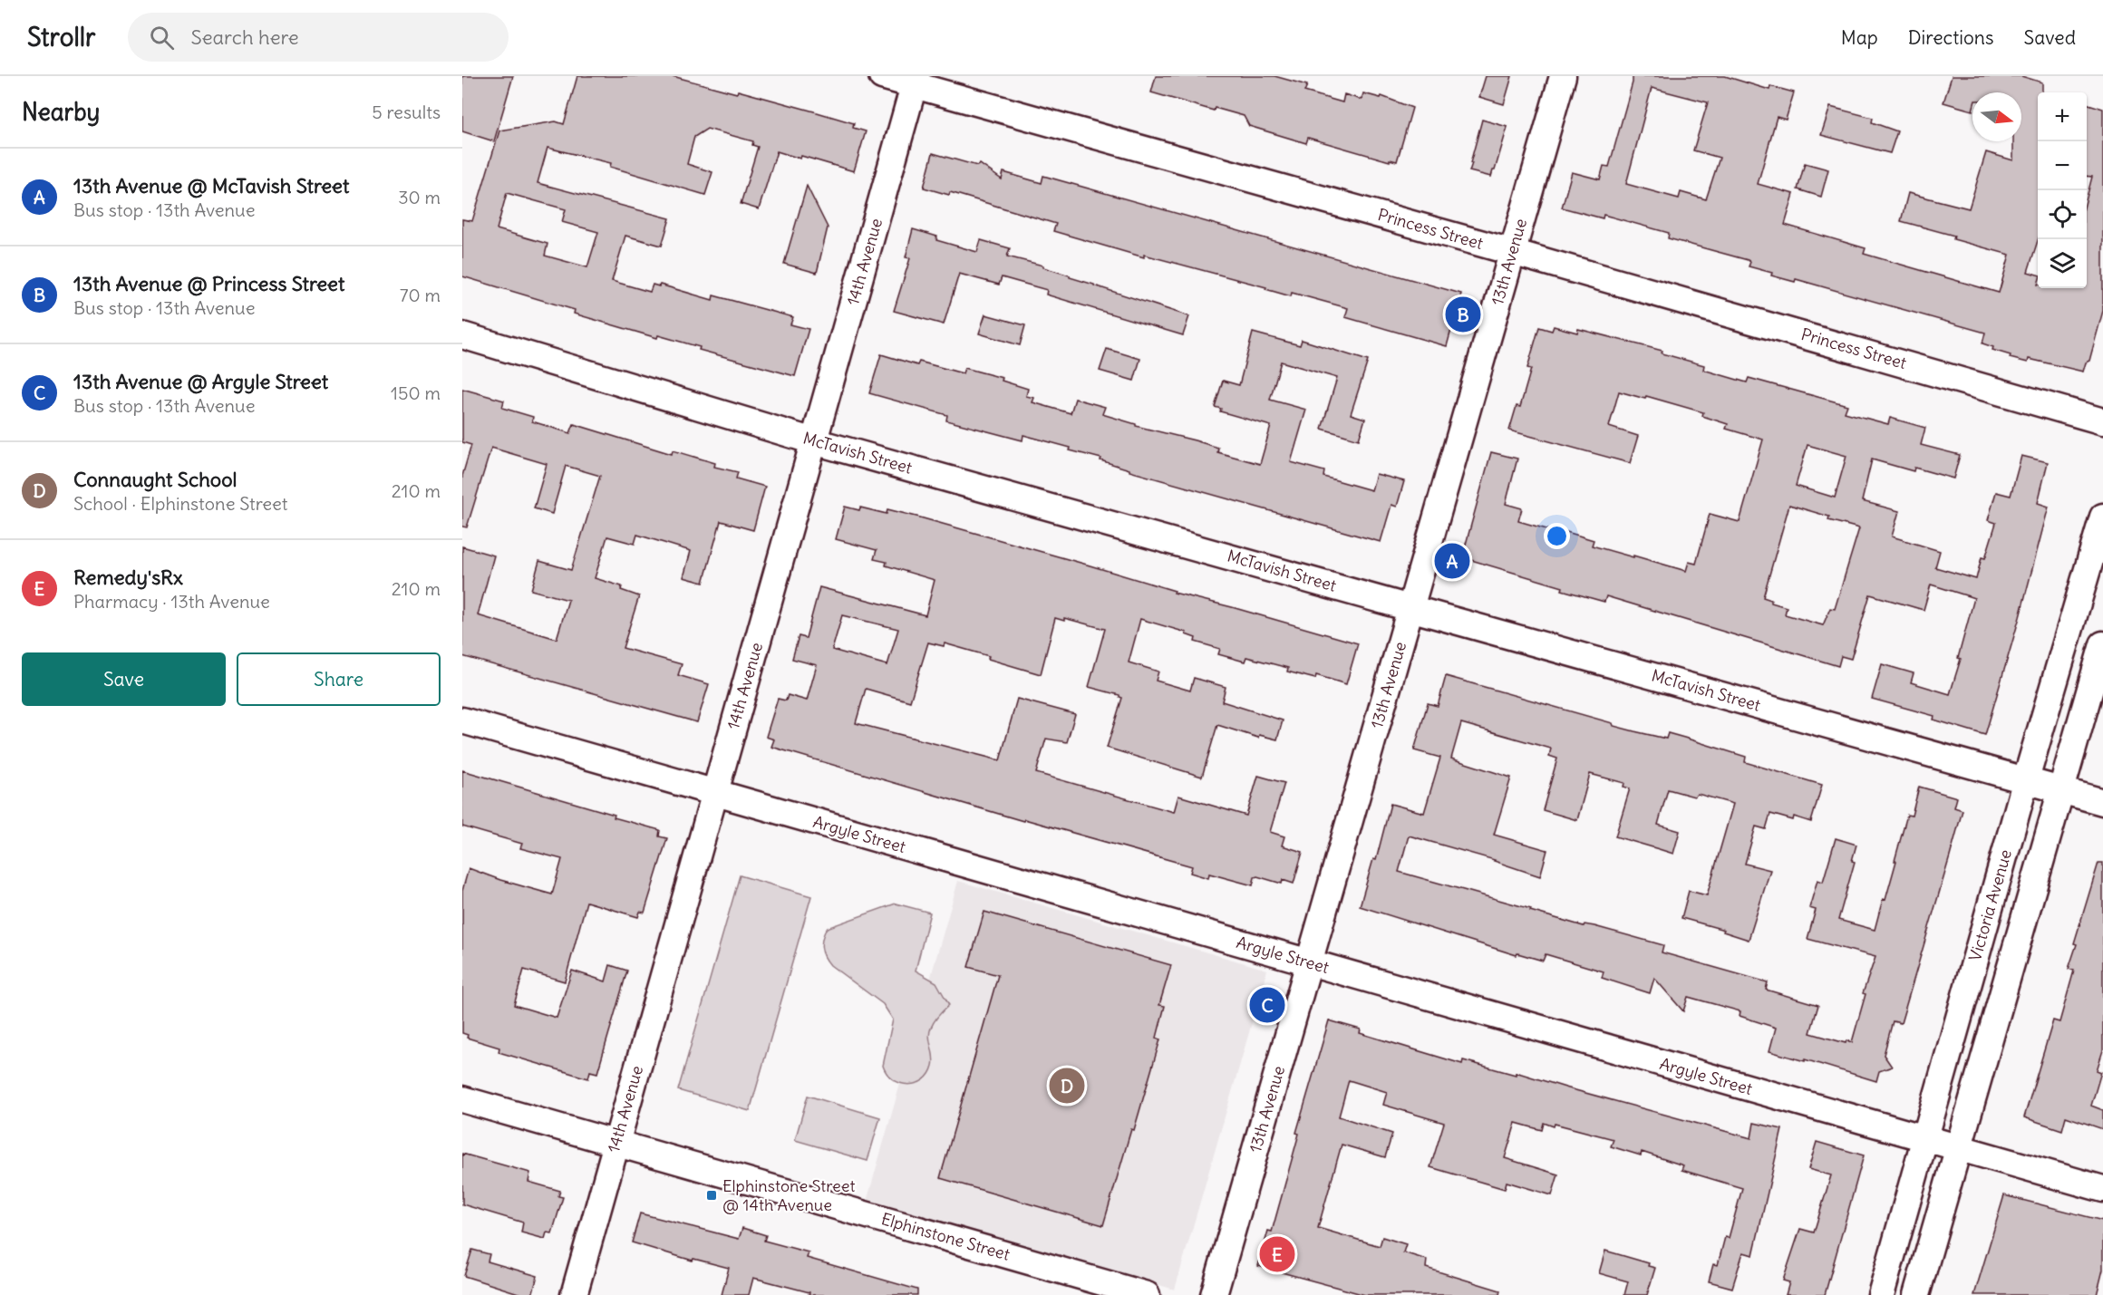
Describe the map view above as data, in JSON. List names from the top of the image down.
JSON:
{
  "streets": {
    "street": [
      "Princess Street",
      "14th Avenue",
      "13th Avenue",
      "McTavish Street",
      "Argyle Street",
      "Victoria Avenue",
      "Elphinstone Street"
    ]
  },
  "crossings": [
    ["Princess Street", "14th Avenue"],
    ["Princess Street", "13th Avenue"],
    ["14th Avenue", "McTavish Street"],
    ["14th Avenue", "Argyle Street"],
    ["14th Avenue", "Elphinstone Street"],
    ["13th Avenue", "McTavish Street"],
    ["13th Avenue", "Argyle Street"],
    ["McTavish Street", "Victoria Avenue"],
    ["Argyle Street", "Victoria Avenue"]
  ],
  "places": {
    "transit": ["Elphinstone Street @ 14th Avenue"]
  },
  "north": "right",
  "page": {
    "header": "Strollr",
    "search": "Search here",
    "nav": ["Map", "Directions", "Saved"],
    "heading": ["Nearby", "5 results"],
    "map_buttons": ["+", "−"],
    "list": [
      {
        "mark": "A",
        "name": "13th Avenue @ McTavish Street",
        "note": "Bus stop · 13th Avenue",
        "value": "30 m"
      },
      {
        "mark": "B",
        "name": "13th Avenue @ Princess Street",
        "note": "Bus stop · 13th Avenue",
        "value": "70 m"
      },
      {
        "mark": "C",
        "name": "13th Avenue @ Argyle Street",
        "note": "Bus stop · 13th Avenue",
        "value": "150 m"
      },
      {
        "mark": "D",
        "name": "Connaught School",
        "note": "School · Elphinstone Street",
        "value": "210 m"
      },
      {
        "mark": "E",
        "name": "Remedy'sRx",
        "note": "Pharmacy · 13th Avenue",
        "value": "210 m"
      }
    ],
    "pins": [
      "B",
      "A",
      "C",
      "D",
      "E"
    ],
    "buttons": ["Save", "Share"]
  }
}
